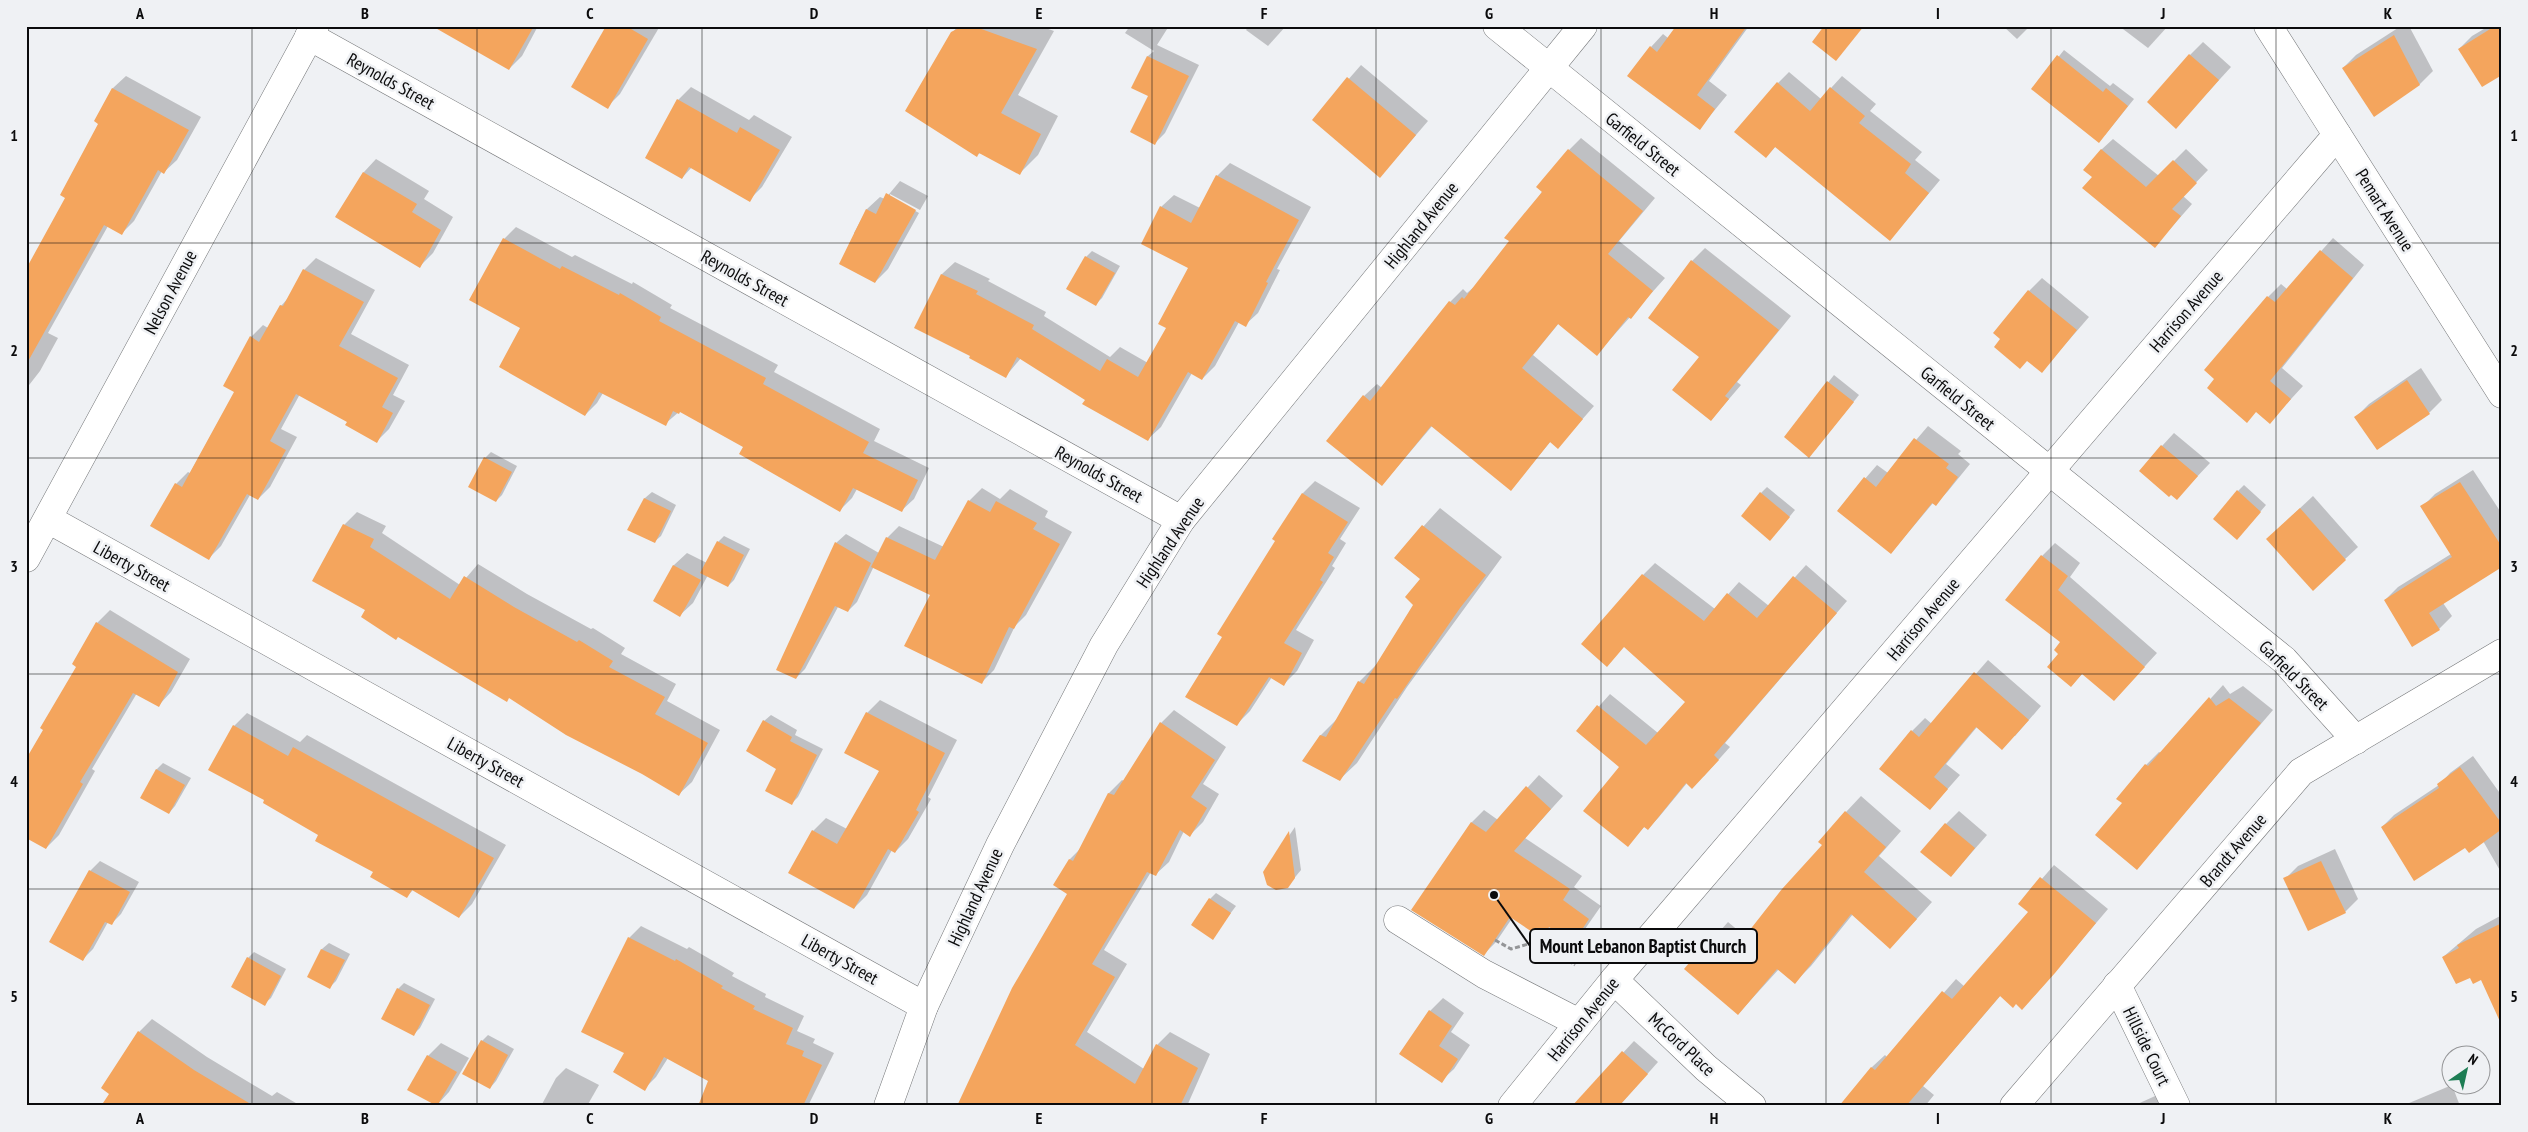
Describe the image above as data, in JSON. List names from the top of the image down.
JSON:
{
  "streets": {
    "street": [
      "Reynolds Street",
      "Garfield Street",
      "Pemart Avenue",
      "Highland Avenue",
      "Nelson Avenue",
      "Harrison Avenue",
      "Liberty Street",
      "Brandt Avenue",
      "McCord Place",
      "Hillside Court"
    ]
  },
  "crossings": [
    ["Reynolds Street", "Highland Avenue"],
    ["Reynolds Street", "Nelson Avenue"],
    ["Garfield Street", "Highland Avenue"],
    ["Garfield Street", "Harrison Avenue"],
    ["Garfield Street", "Brandt Avenue"],
    ["Pemart Avenue", "Harrison Avenue"],
    ["Highland Avenue", "Liberty Street"],
    ["Nelson Avenue", "Liberty Street"],
    ["Harrison Avenue", "McCord Place"],
    ["Brandt Avenue", "Hillside Court"]
  ],
  "places": ["Mount Lebanon Baptist Church"],
  "north": "top right",
  "grid": {
    "columns": [
      "A",
      "B",
      "C",
      "D",
      "E",
      "F",
      "G",
      "H",
      "I",
      "J",
      "K"
    ],
    "rows": [
      "1",
      "2",
      "3",
      "4",
      "5"
    ]
  }
}
